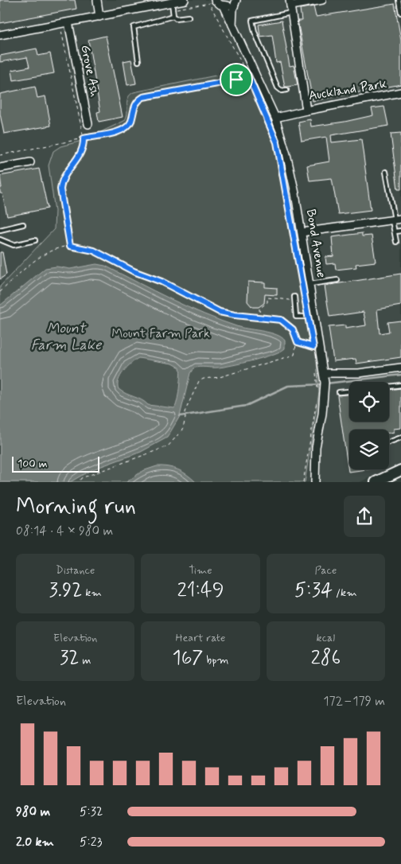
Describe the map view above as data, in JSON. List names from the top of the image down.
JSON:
{
  "streets": {
    "street": ["Grove Ash", "Auckland Park", "Bond Avenue"]
  },
  "water": ["Mount Farm Lake"],
  "parks": ["Mount Farm Park"],
  "scale_bar": "100 m",
  "page": {
    "scale": "100 m",
    "heading": ["Morning run", "08:14 · 4 × 980 m"],
    "stats": [
      ["Distance", "3.92 km"],
      ["Time", "21:49"],
      ["Pace", "5:34 /km"],
      ["Elevation", "32 m"],
      ["Heart rate", "167 bpm"],
      ["kcal", "286"]
    ],
    "chart": ["Elevation", "172–179 m"],
    "list": [
      {
        "name": "980 m",
        "note": "5:32"
      },
      {
        "name": "2.0 km",
        "note": "5:23"
      }
    ]
  }
}
